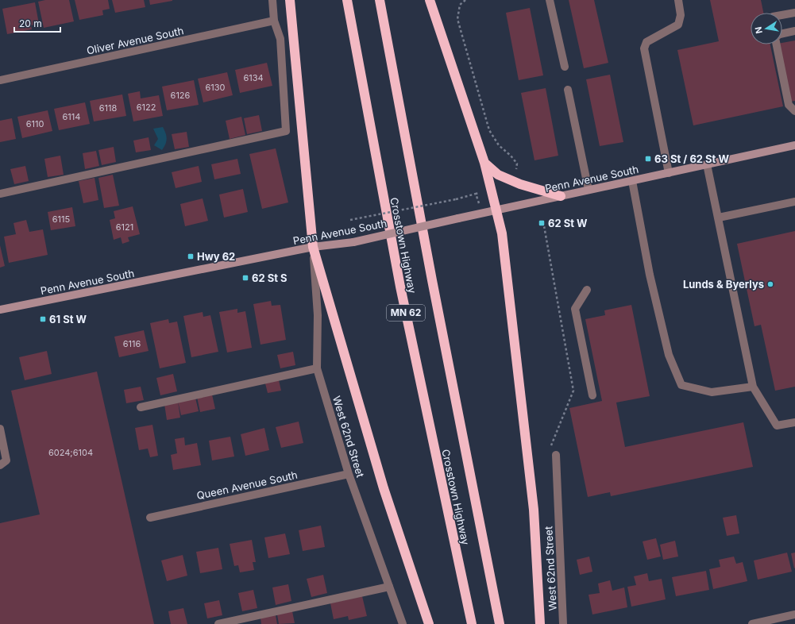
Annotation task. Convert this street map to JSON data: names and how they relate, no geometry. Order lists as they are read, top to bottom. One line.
{"streets":{"highway":["Crosstown Highway","MN 62"],"main road":["Penn Avenue South"],"street":["Oliver Avenue South","West 62nd Street","Queen Avenue South"]},"crossings":[["Penn Avenue South","West 62nd Street"],["West 62nd Street","Queen Avenue South"]],"places":{"transit":["63 St / 62 St W","62 St W","Hwy 62","62 St S","61 St W"],"other":["Lunds & Byerlys"]},"house_numbers":["6134","6130","6126","6122","6118","6114","6110","6115","6121","6116","6024;6104"],"scale_bar":"20 m","north":"left"}
